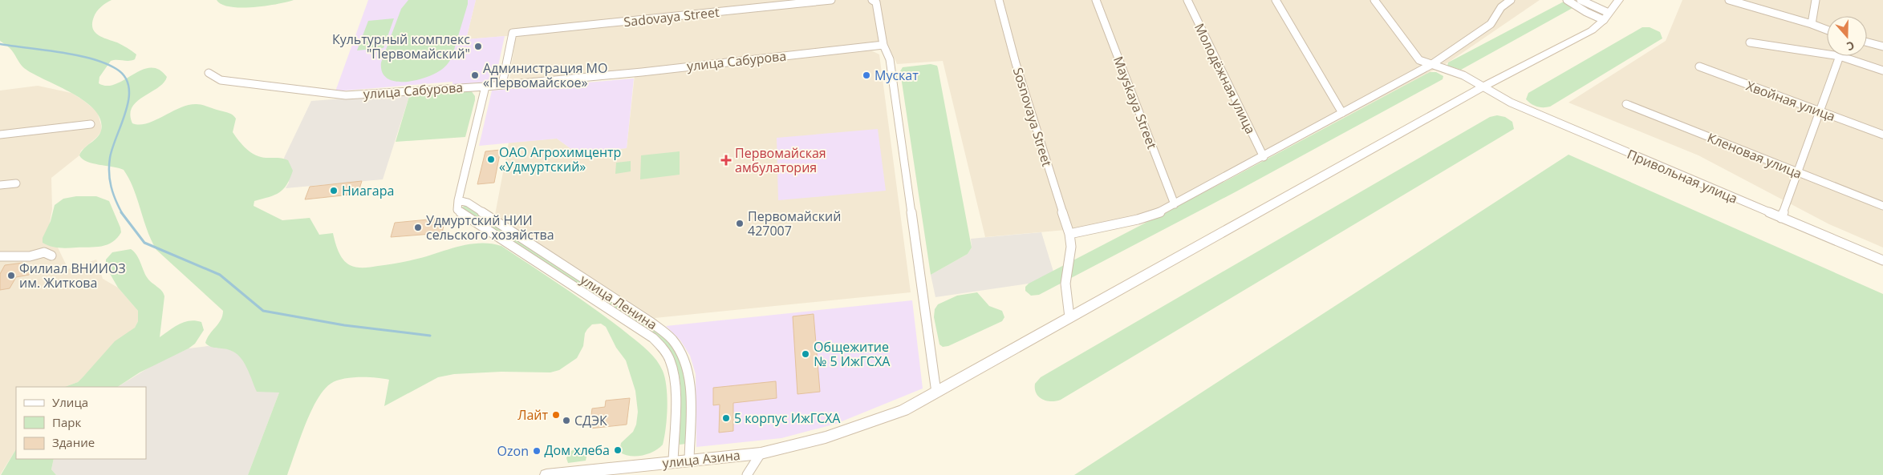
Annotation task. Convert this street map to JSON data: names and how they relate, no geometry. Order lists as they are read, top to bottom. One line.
{"streets":{"street":["Sadovaya Street","улица Сабурова","Молодёжная улица","Хвойная улица","Mayskaya Street","Sosnovaya Street","Кленовая улица","Привольная улица","улица Ленина","улица Азина"]},"crossings":[["Sadovaya Street","улица Сабурова"],["Sosnovaya Street","улица Азина"],["Привольная улица","улица Азина"],["улица Ленина","улица Азина"]],"places":{"other":["Культурный комплекс \"Первомайский\"","Администрация МО «Первомайское»","Мускат","ОАО Агрохимцентр «Удмуртский»","Ниагара","Первомайский 427007","Удмуртский НИИ сельского хозяйства","Филиал ВНИИОЗ им. Житкова","Общежитие № 5 ИжГСХА","Лайт","5 корпус ИжГСХА","СДЭК","Дом хлеба","Ozon"],"health":["Первомайская амбулатория"]},"legend":["Улица","Парк","Здание"],"north":"bottom"}
